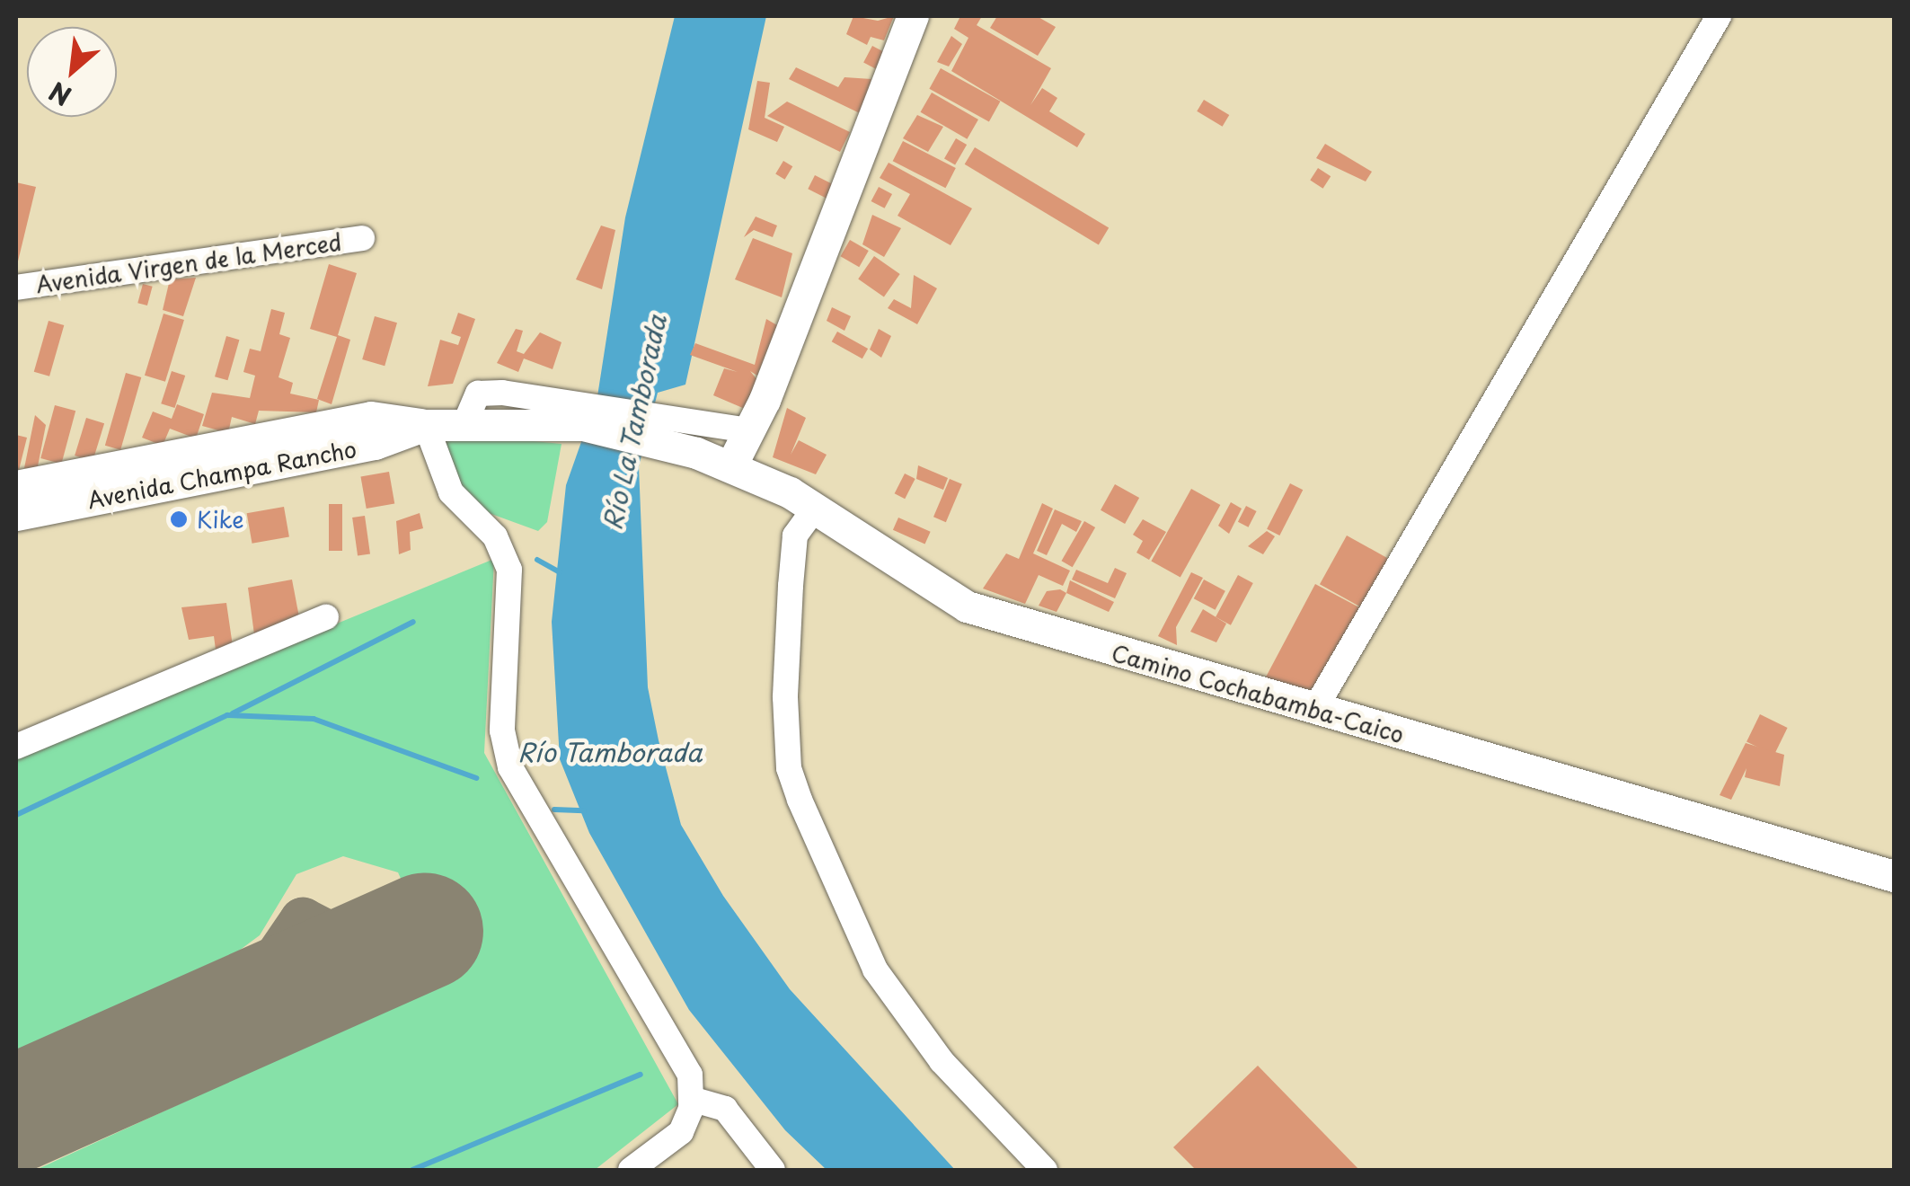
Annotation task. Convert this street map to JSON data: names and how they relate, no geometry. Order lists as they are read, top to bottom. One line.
{"streets":{"main road":["Avenida Champa Rancho","Camino Cochabamba-Caico"],"street":["Avenida Virgen de la Merced"]},"crossings":[["Avenida Champa Rancho","Camino Cochabamba-Caico"]],"water":["Río La Tamborada","Río Tamborada"],"places":["Kike"],"north":"bottom left"}
